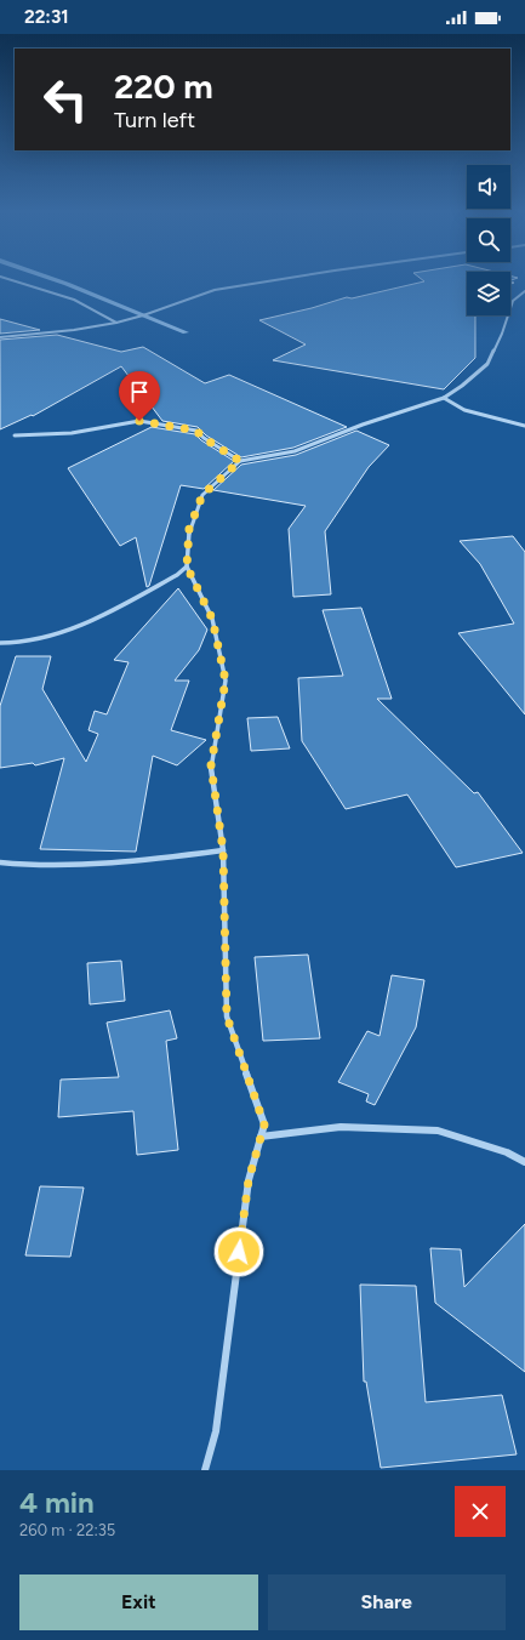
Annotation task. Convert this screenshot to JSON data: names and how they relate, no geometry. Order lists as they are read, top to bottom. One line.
{"page":{"status":"22:31","turn":["220 m","Turn left"],"heading":["4 min","260 m · 22:35"],"buttons":["Exit","Share"]}}
